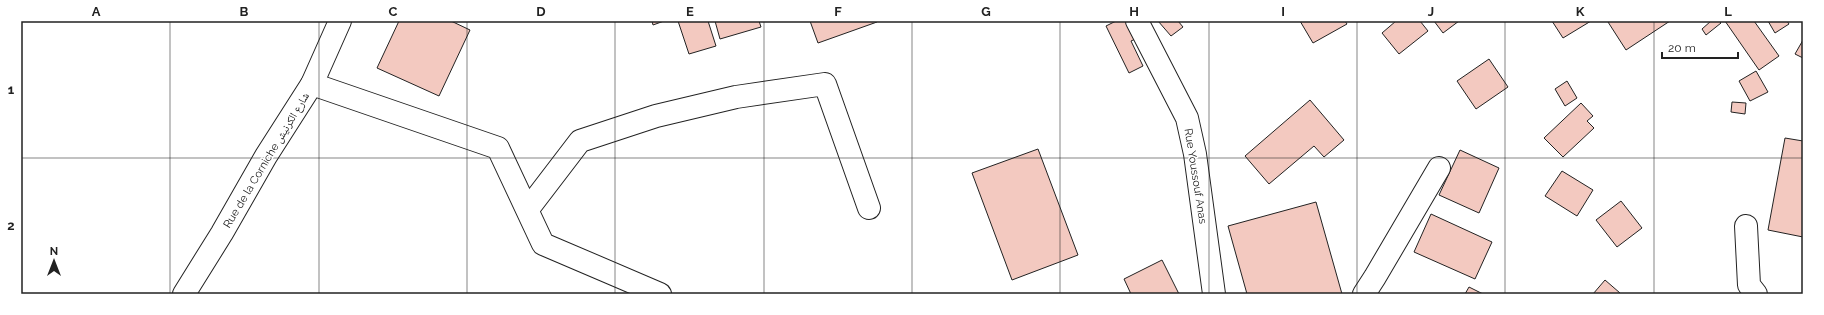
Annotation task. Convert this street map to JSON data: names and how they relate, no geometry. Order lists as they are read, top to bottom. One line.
{"streets":{"main road":["Rue de la Corniche شارع الكرنيش","Rue Youssouf Anas"]},"scale_bar":"20 m","north":"top","grid":{"columns":["A","B","C","D","E","F","G","H","I","J","K","L"],"rows":["1","2"]}}
